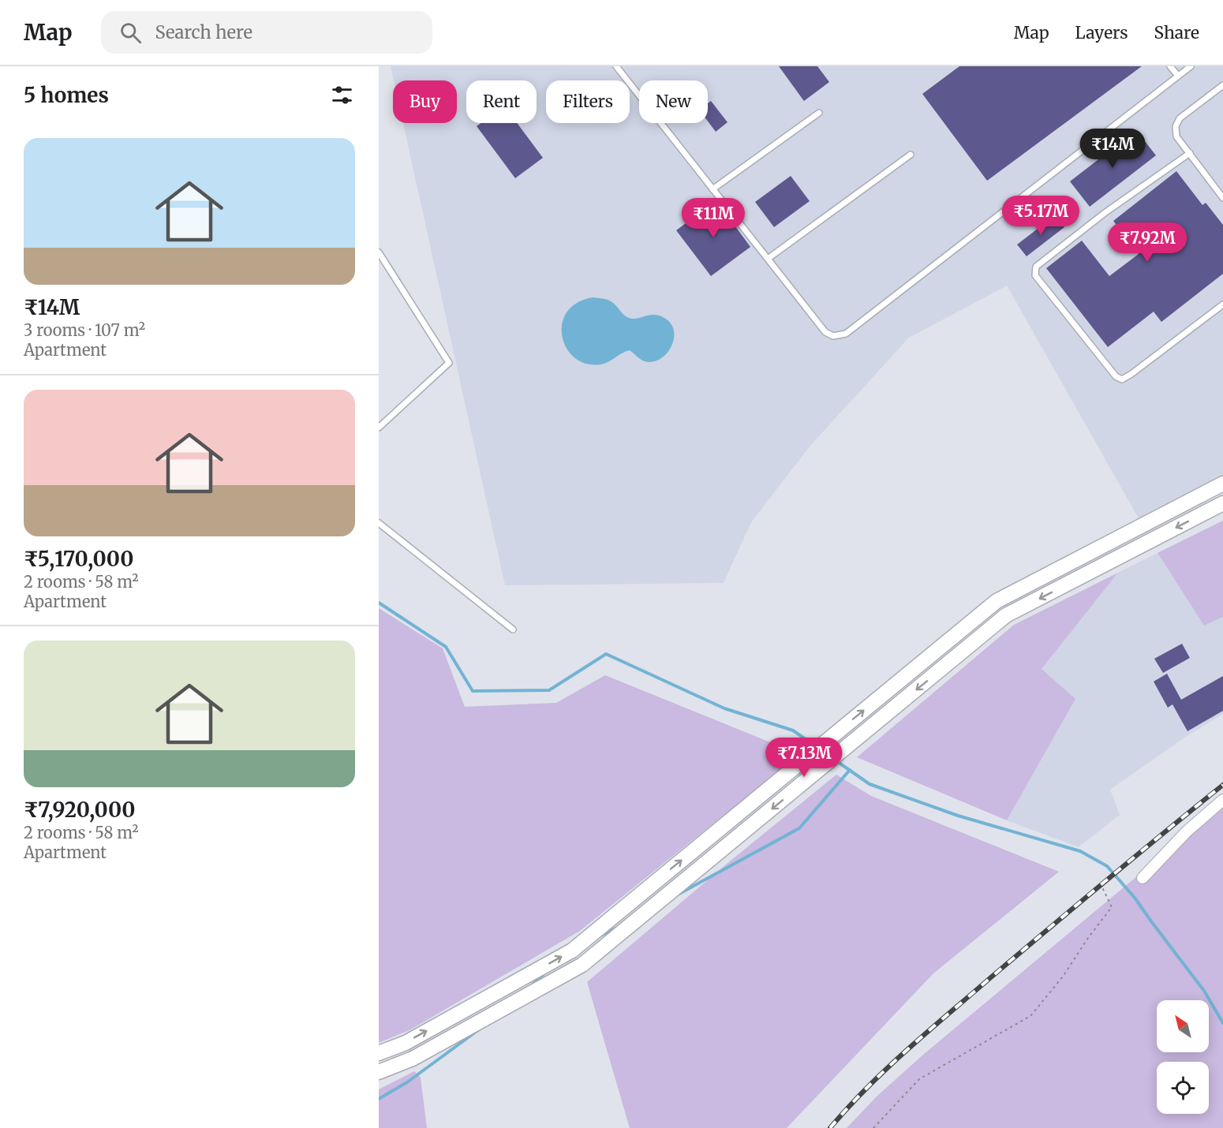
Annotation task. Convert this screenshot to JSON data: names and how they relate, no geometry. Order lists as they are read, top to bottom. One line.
{"north":"top left","page":{"header":"Map","search":"Search here","nav":["Map","Layers","Share"],"heading":"5 homes","chip":["Buy","Rent","Filters","New"],"list":[{"name":"₹14M","note":"3 rooms · 107 m² · Apartment"},{"name":"₹5,170,000","note":"2 rooms · 58 m² · Apartment"},{"name":"₹7,920,000","note":"2 rooms · 58 m² · Apartment"}],"price":["₹14M","₹5.17M","₹11M","₹7.92M","₹7.13M"]}}
